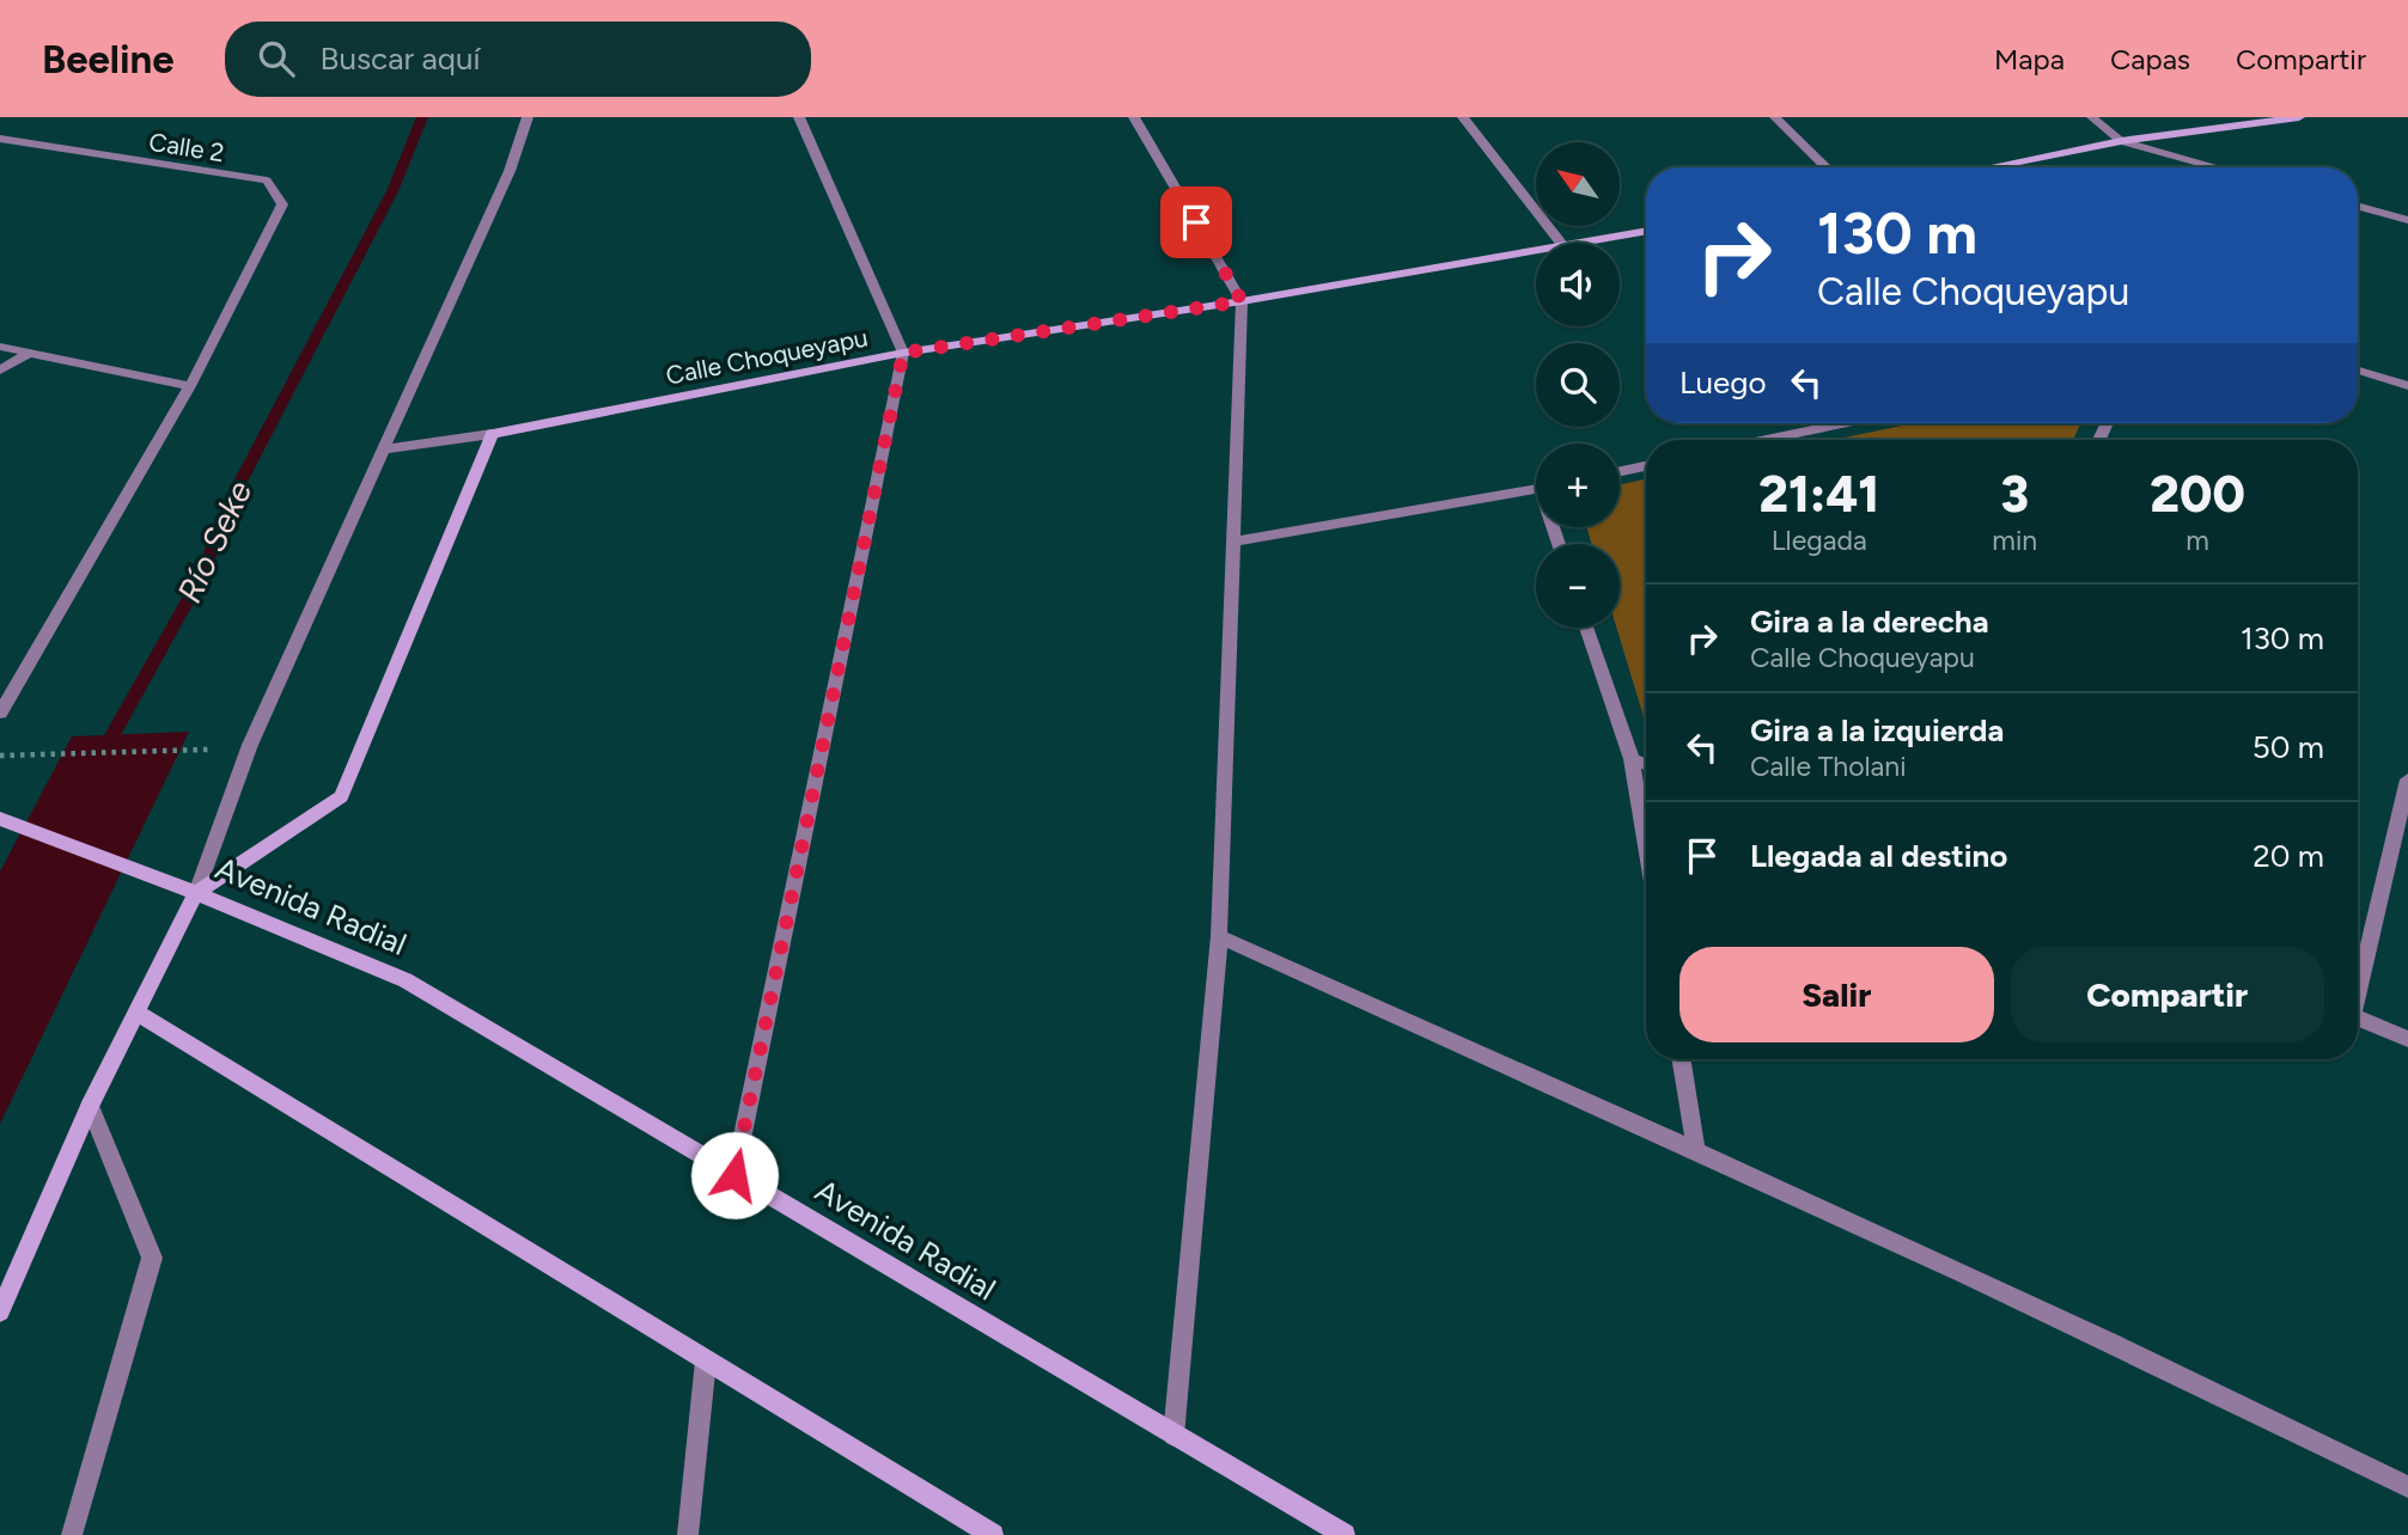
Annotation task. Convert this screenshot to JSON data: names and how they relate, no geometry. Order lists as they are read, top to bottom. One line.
{"streets":{"street":["Calle 2","Calle Choqueyapu","Avenida Radial"]},"water":["Río Seke"],"north":"top left","page":{"header":"Beeline","search":"Buscar aquí","nav":["Mapa","Capas","Compartir"],"map_buttons":["+","−"],"turn":["130 m","Calle Choqueyapu"],"then":"Luego","eta":["21:41","Llegada","3","min","200","m"],"list":[{"name":"Gira a la derecha","note":"Calle Choqueyapu","value":"130 m"},{"name":"Gira a la izquierda","note":"Calle Tholani","value":"50 m"},{"name":"Llegada al destino","value":"20 m"}],"buttons":["Salir","Compartir"]}}
